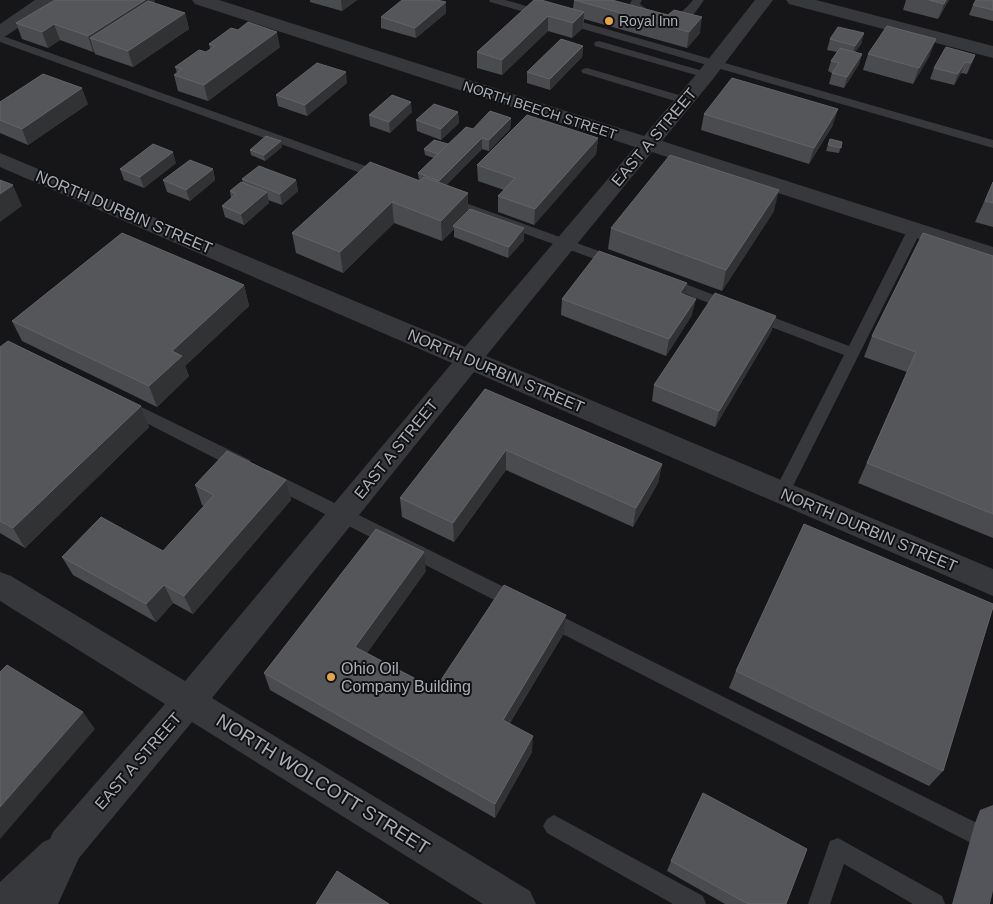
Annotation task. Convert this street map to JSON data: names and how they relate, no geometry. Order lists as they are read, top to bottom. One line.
{"streets":{"street":["NORTH BEECH STREET","EAST A STREET","NORTH DURBIN STREET","NORTH WOLCOTT STREET"]},"crossings":[["NORTH BEECH STREET","EAST A STREET"],["EAST A STREET","NORTH DURBIN STREET"],["EAST A STREET","NORTH WOLCOTT STREET"]],"places":["Royal Inn","Ohio Oil Company Building"]}
